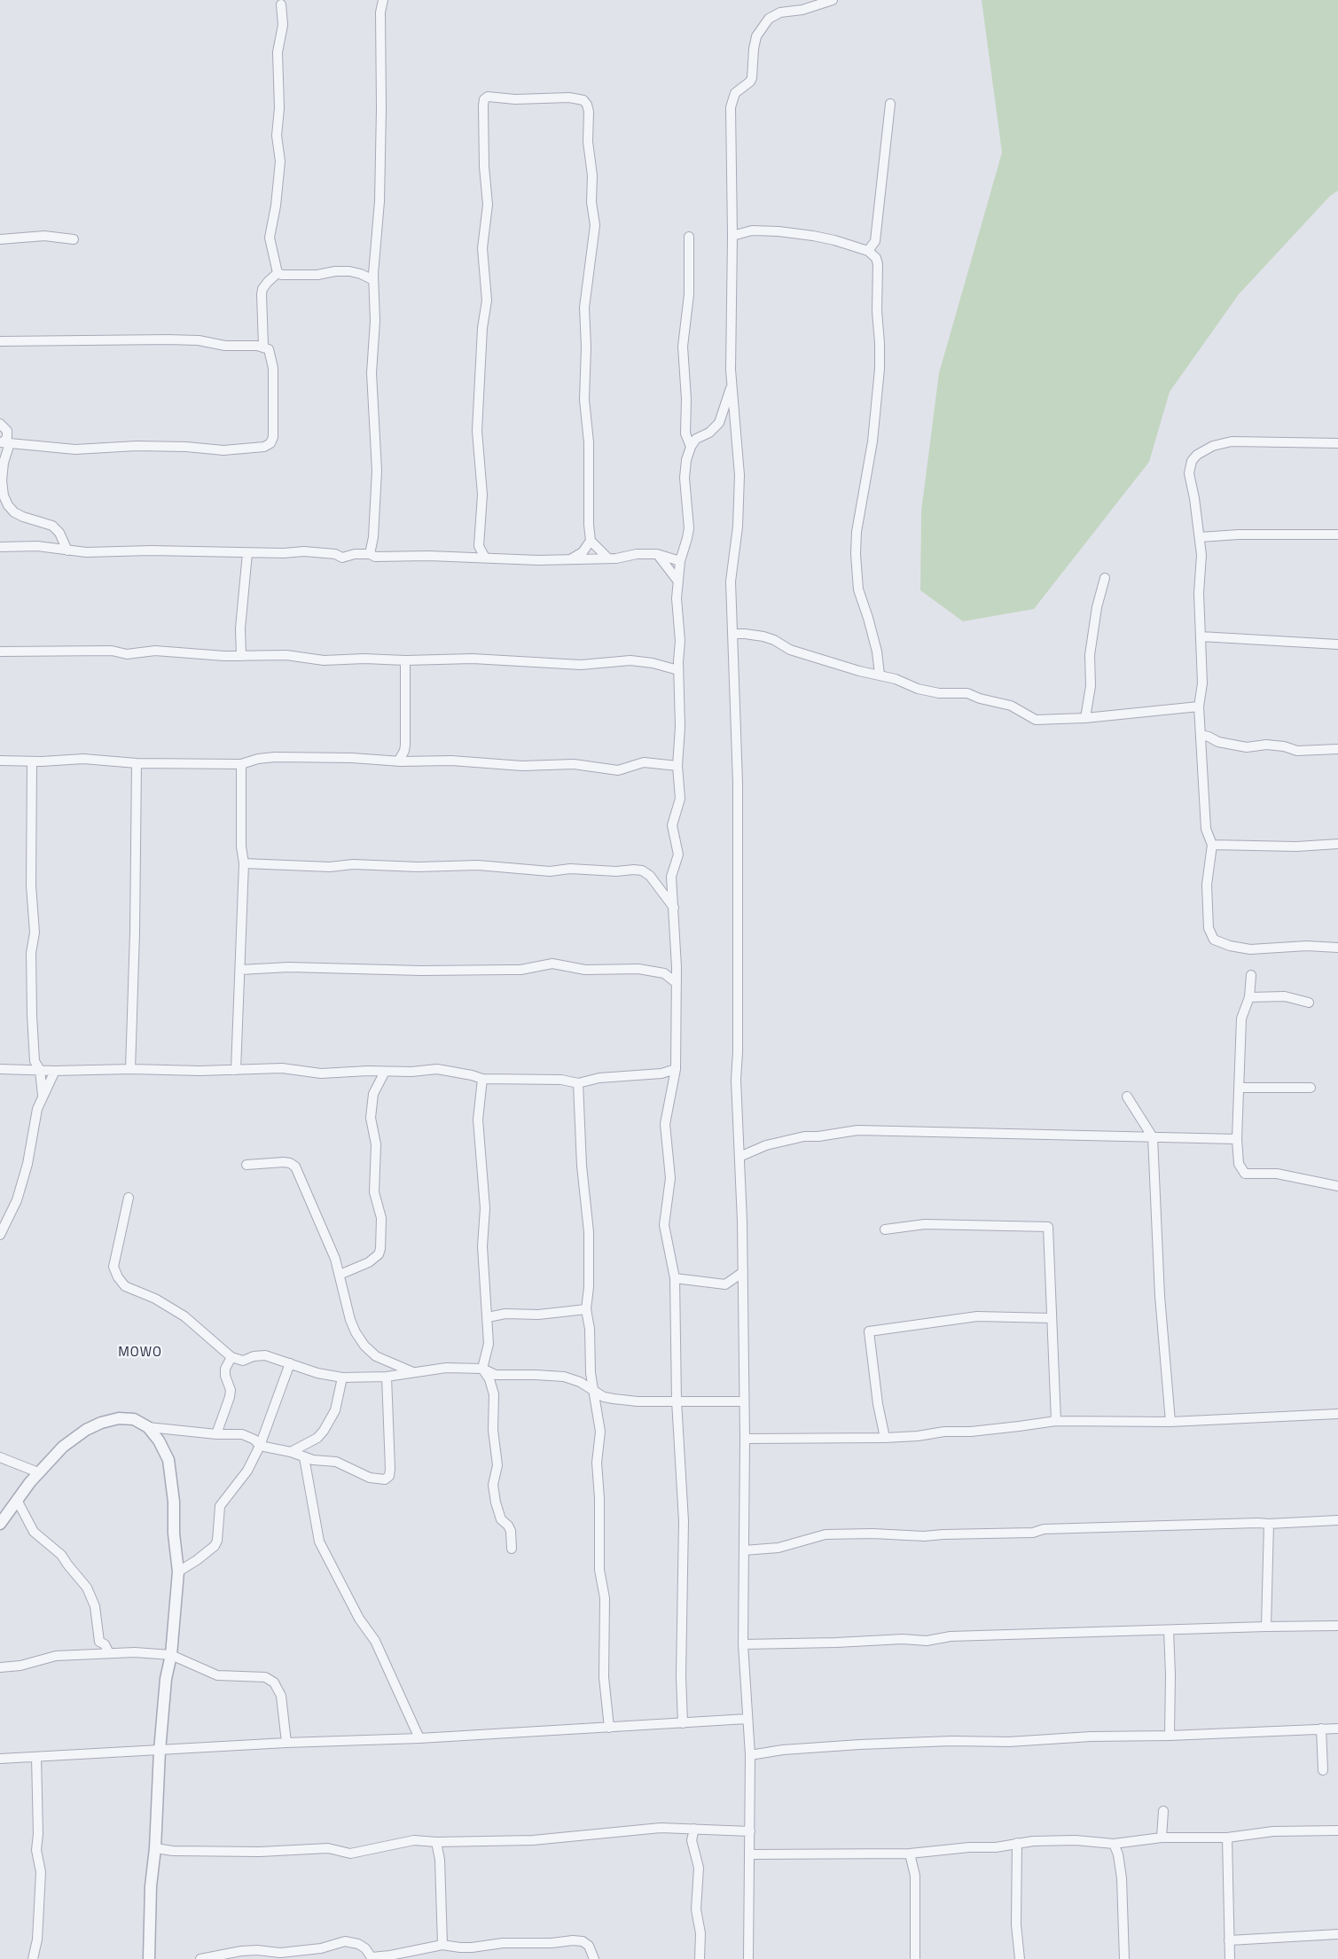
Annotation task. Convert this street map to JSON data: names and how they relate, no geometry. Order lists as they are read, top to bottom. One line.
{"districts":["MOWO"]}
